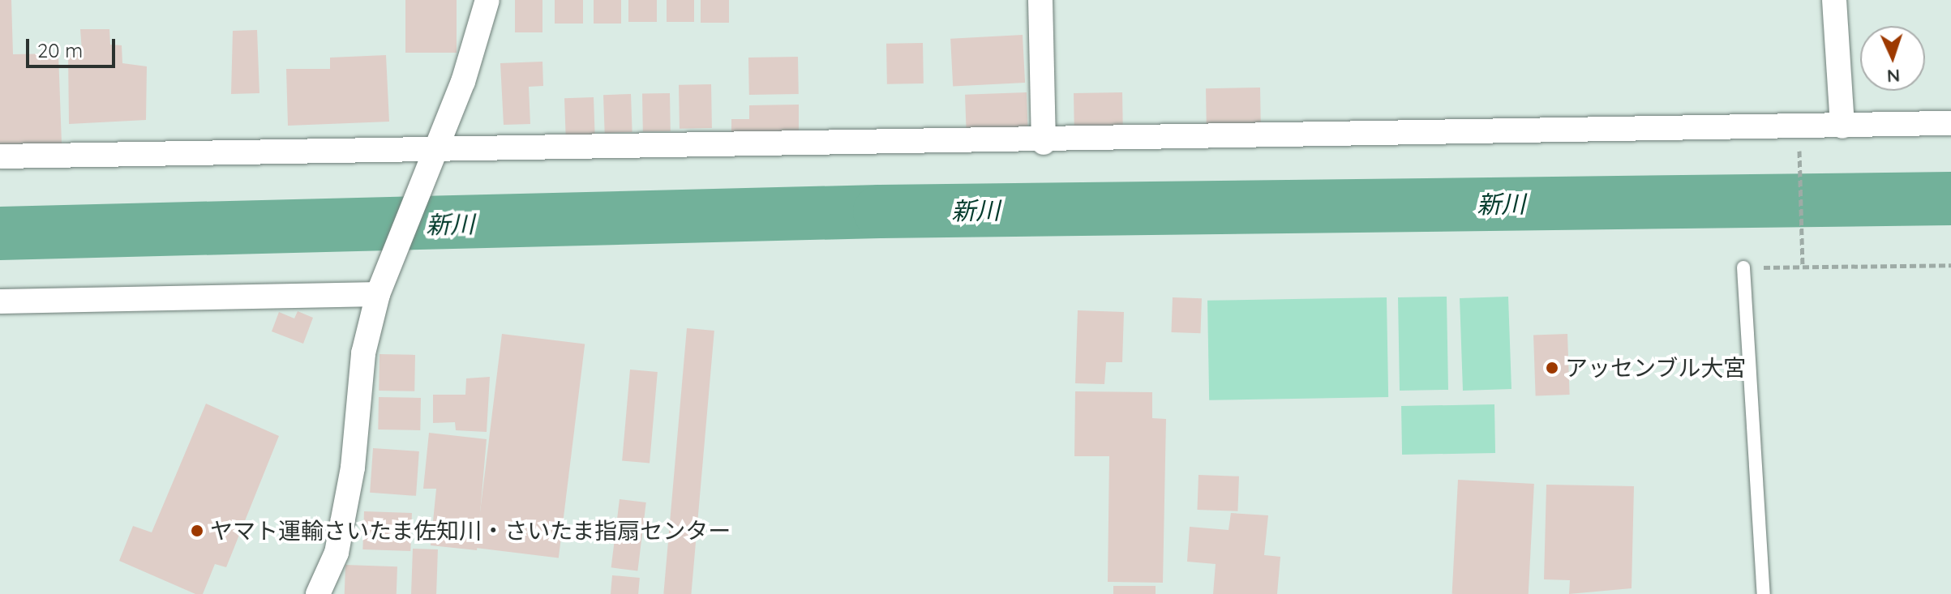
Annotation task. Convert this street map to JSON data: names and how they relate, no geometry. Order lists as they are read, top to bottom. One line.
{"water":["新川"],"places":["アッセンブル大宮","ヤマト運輸さいたま佐知川・さいたま指扇センター"],"scale_bar":"20 m","north":"bottom"}
